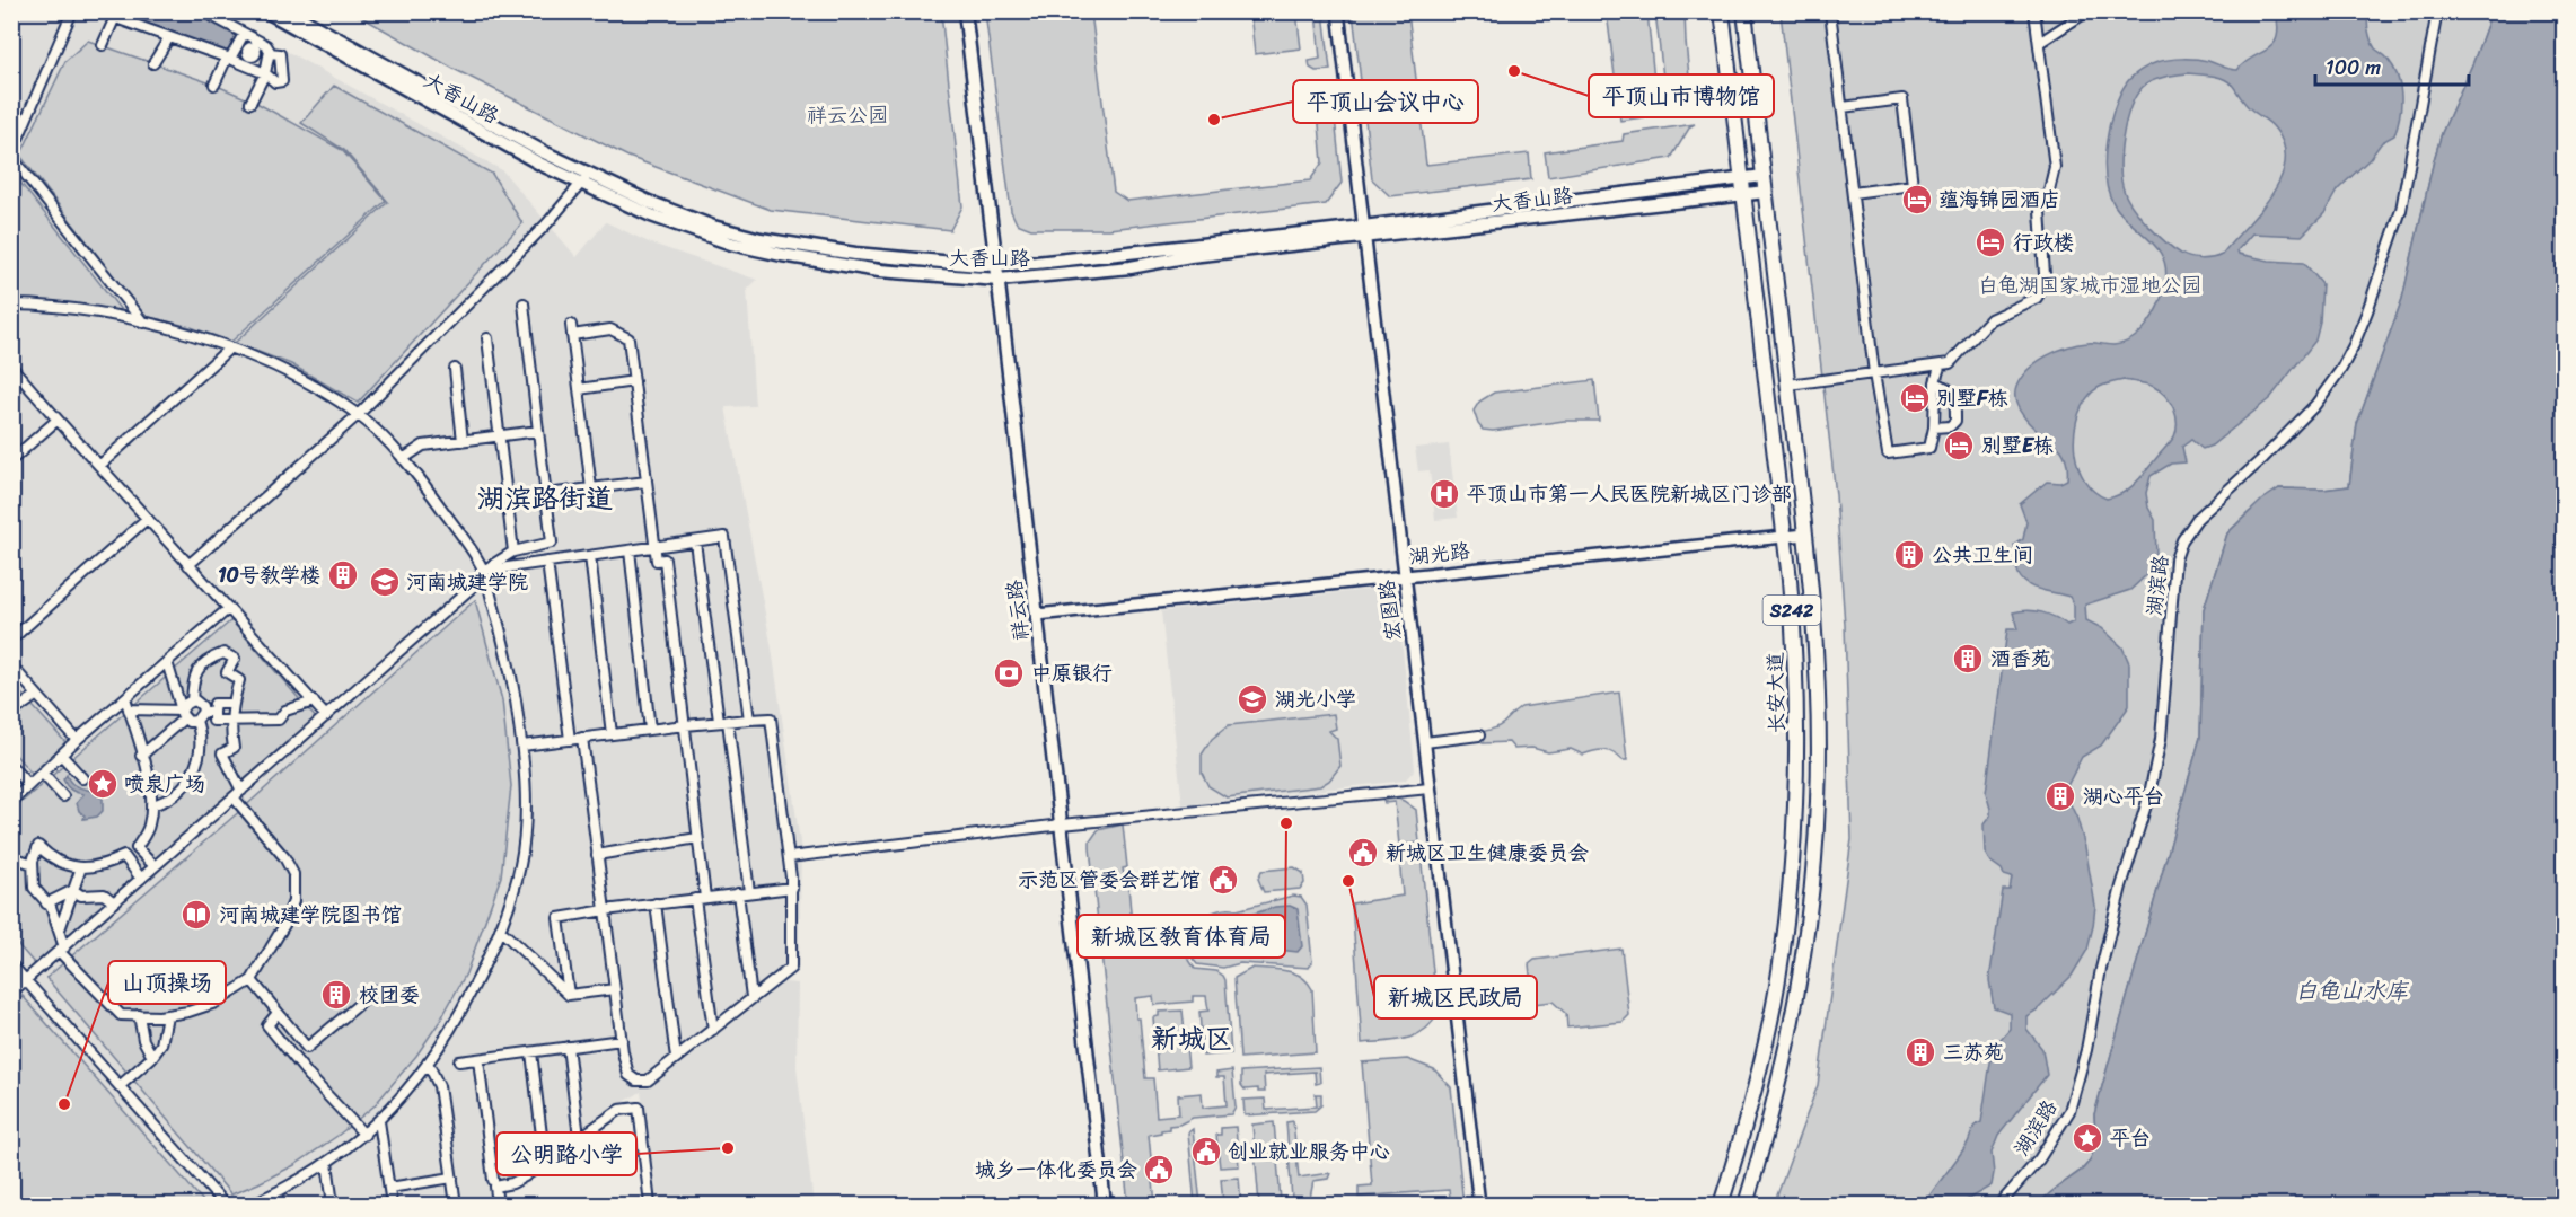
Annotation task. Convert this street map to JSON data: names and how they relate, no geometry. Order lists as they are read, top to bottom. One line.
{"streets":{"main road":["大香山路","祥云路","S242","长安大道"],"street":["湖光路","湖滨路","宏图路"]},"crossings":[["大香山路","祥云路"],["大香山路","宏图路"],["大香山路","长安大道"],["湖光路","祥云路"],["湖光路","宏图路"],["湖光路","长安大道"]],"districts":["湖滨路街道","新城区"],"water":["白龟山水库"],"parks":["祥云公园","白龟湖国家城市湿地公园"],"places":{"other":["平顶山市博物馆","平顶山会议中心","新城区教育体育局","新城区民政局","山顶操场","公明路小学"],"hotel":["蕴海锦园酒店","行政楼","别墅F栋","别墅E栋"],"hospital":["平顶山市第一人民医院新城区门诊部"],"building":["公共卫生间","10号教学楼","酒香苑","湖心平台","校团委","三苏苑"],"school or university":["河南城建学院","湖光小学"],"bank":["中原银行"],"place":["喷泉广场","平台"],"public building":["新城区卫生健康委员会","示范区管委会群艺馆","创业就业服务中心","城乡一体化委员会"],"library":["河南城建学院图书馆"]},"scale_bar":"100 m"}
